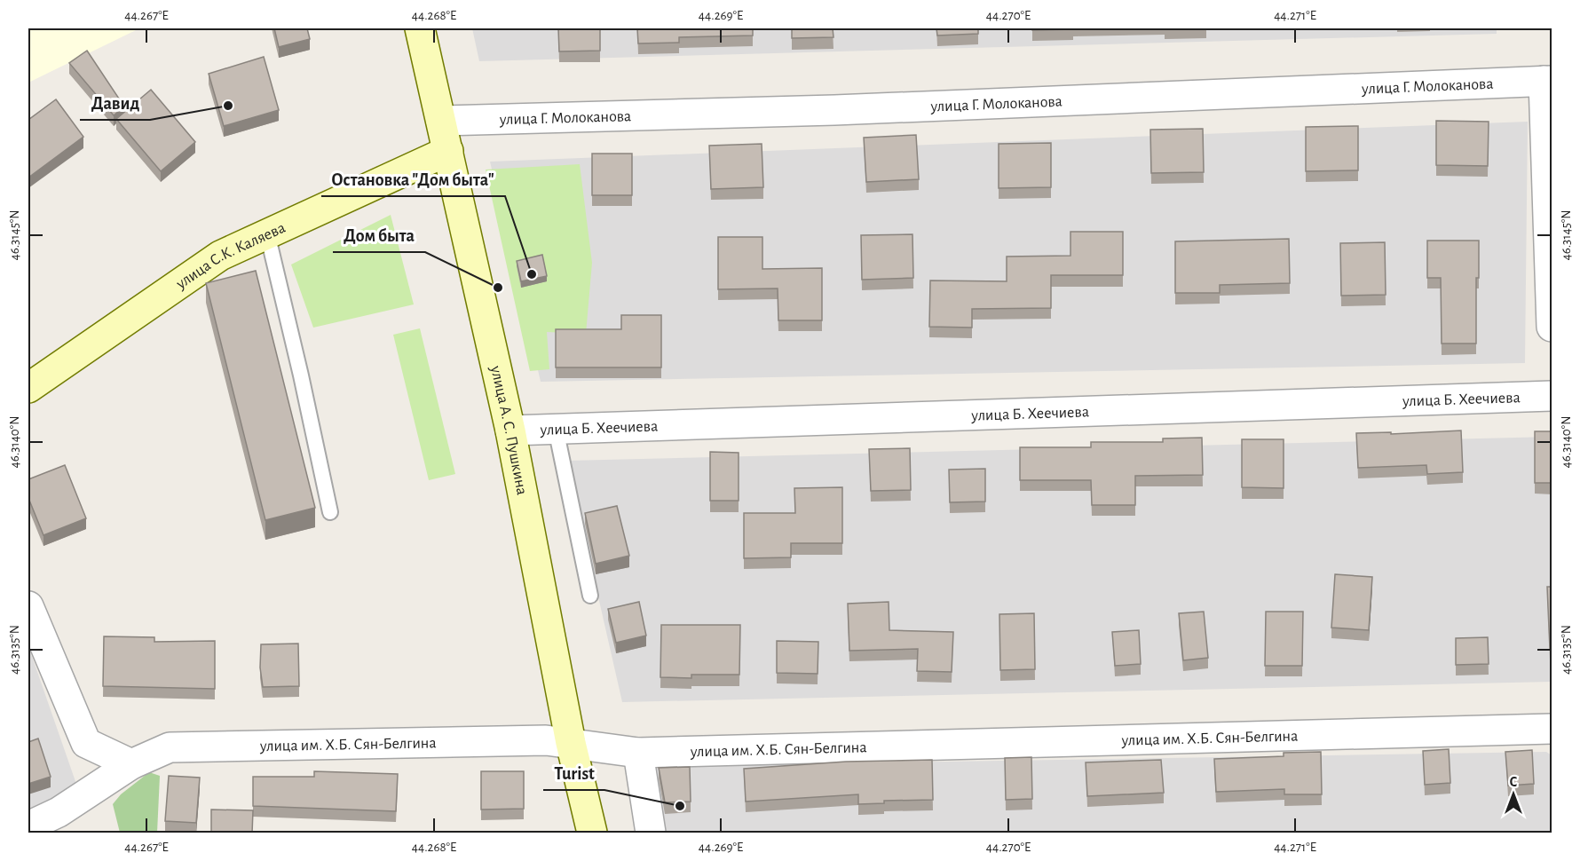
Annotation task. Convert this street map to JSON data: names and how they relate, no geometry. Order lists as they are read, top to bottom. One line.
{"streets":{"main road":["улица С.К. Каляева","улица А. С. Пушкина"],"street":["улица Г. Молоканова","улица Б. Хеечиева","улица им. Х.Б. Сян-Белгина"]},"crossings":[["улица Г. Молоканова","улица А. С. Пушкина"],["улица С.К. Каляева","улица А. С. Пушкина"],["улица Б. Хеечиева","улица А. С. Пушкина"],["улица А. С. Пушкина","улица им. Х.Б. Сян-Белгина"]],"places":["Давид","Остановка \"Дом быта\"","Дом быта","Turist"],"north":"top","coordinates":["44.267°E","44.268°E","44.269°E","44.270°E","44.271°E","46.3145°N","46.3140°N","46.3135°N"]}
